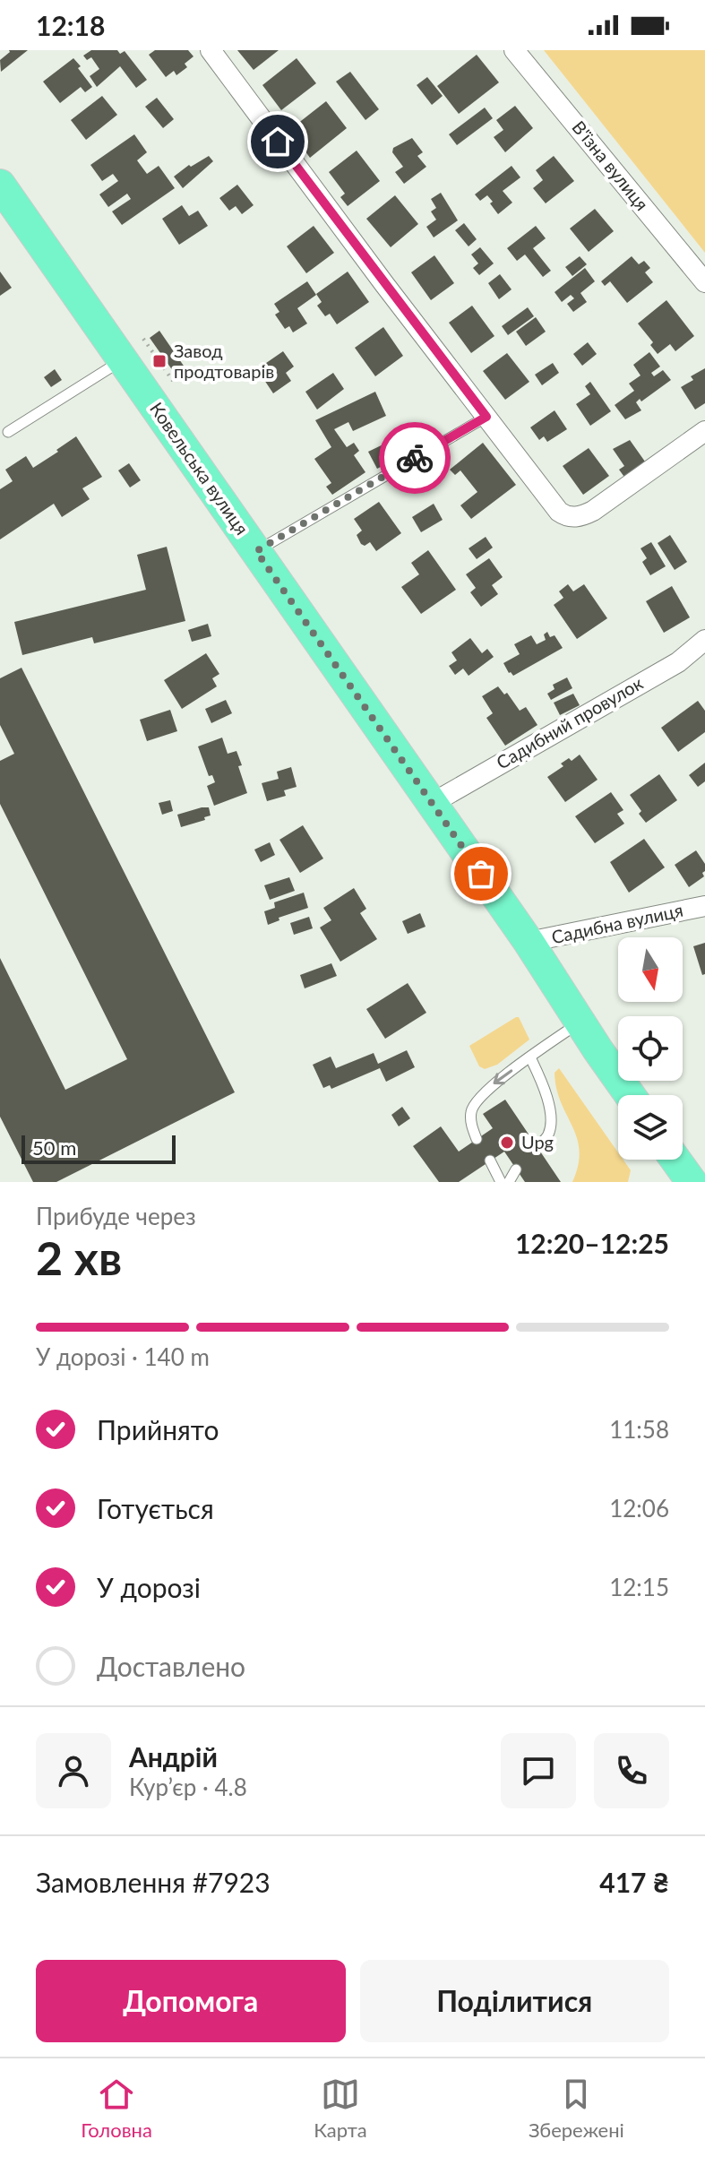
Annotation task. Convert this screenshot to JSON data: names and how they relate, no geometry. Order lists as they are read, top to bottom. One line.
{"streets":{"main road":["Ковельська вулиця"],"street":["В'їзна вулиця","Садибний провулок","Садибна вулиця"]},"crossings":[["Ковельська вулиця","Садибний провулок"],["Ковельська вулиця","Садибна вулиця"]],"places":{"transit":["Завод продтоварів"],"other":["Upg"]},"scale_bar":"50 m","north":"bottom","page":{"status":"12:18","scale":"50 m","heading":["2 хв","Прибуде через","12:20–12:25"],"panel":["Андрій","Кур’єр · 4.8","Замовлення #7923","417 ₴"],"bar":"У дорозі · 140 m","list":[["Прийнято","11:58"],["Готується","12:06"],["У дорозі","12:15"],"Доставлено"],"buttons":["Допомога","Поділитися"],"tabs":["Головна","Карта","Збережені"]}}
